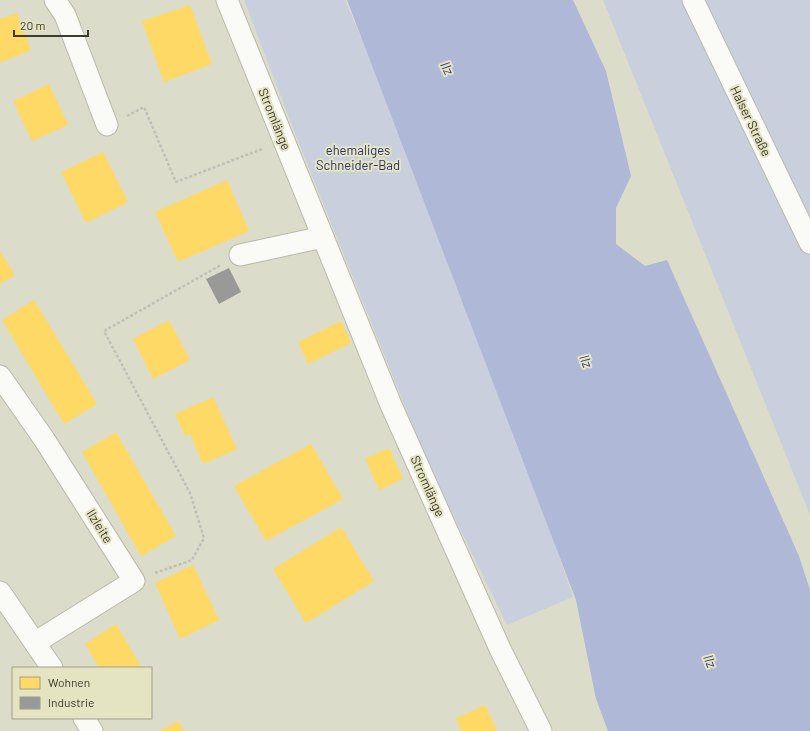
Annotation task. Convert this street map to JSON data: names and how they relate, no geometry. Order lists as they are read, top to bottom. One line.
{"streets":{"street":["Stromlänge","Halser Straße","Ilzleite"]},"water":["Ilz"],"parks":["ehemaliges Schneider-Bad"],"legend":["Wohnen","Industrie"],"scale_bar":"20 m"}
